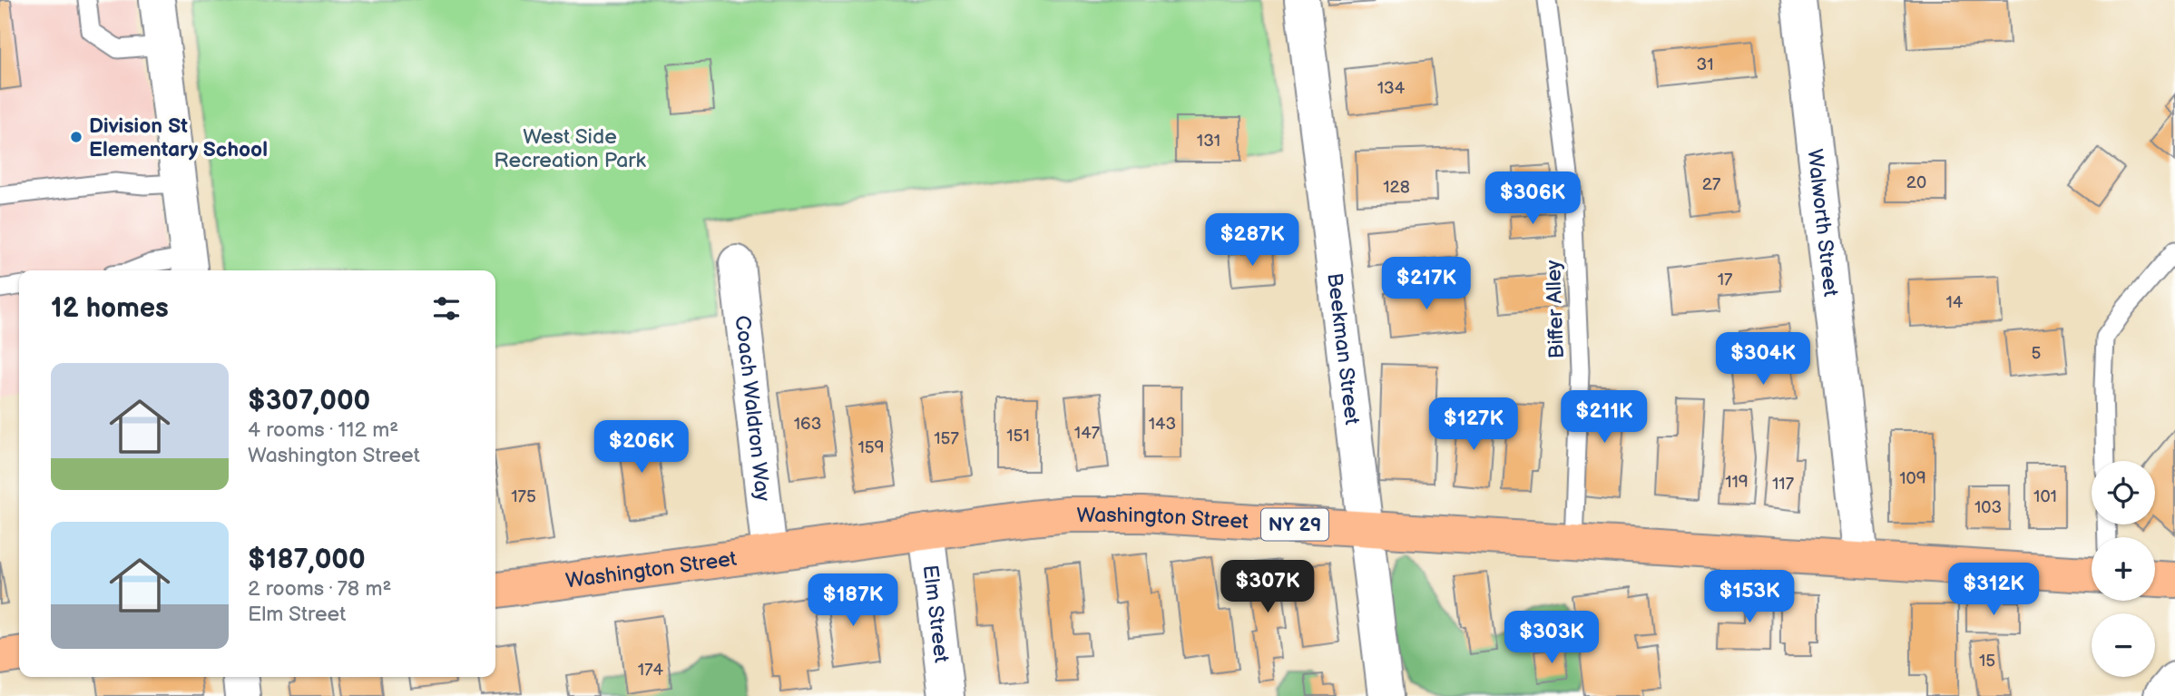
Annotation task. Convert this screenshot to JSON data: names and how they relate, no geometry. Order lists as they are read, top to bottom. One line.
{"streets":{"highway":["Washington Street","NY 29"],"street":["Walworth Street","Beekman Street","Coach Waldron Way","Elm Street"],"lane":["Biffer Alley"]},"crossings":[["Walworth Street","Washington Street"],["Biffer Alley","Washington Street"],["Beekman Street","Washington Street"],["Coach Waldron Way","Washington Street"],["Washington Street","Elm Street"]],"parks":["West Side Recreation Park"],"places":["Division St Elementary School"],"house_numbers":["31","134","131","20","27","128","17","14","5","163","143","147","151","157","159","109","119","117","175","101","103","15","174"],"page":{"price":["$306K","$287K","$217K","$304K","$211K","$127K","$206K","$307K","$312K","$153K","$187K","$303K"],"heading":"12 homes","list":[{"name":"$307,000","note":"4 rooms · 112 m² · Washington Street"},{"name":"$187,000","note":"2 rooms · 78 m² · Elm Street"}],"map_buttons":["+","−"]}}
